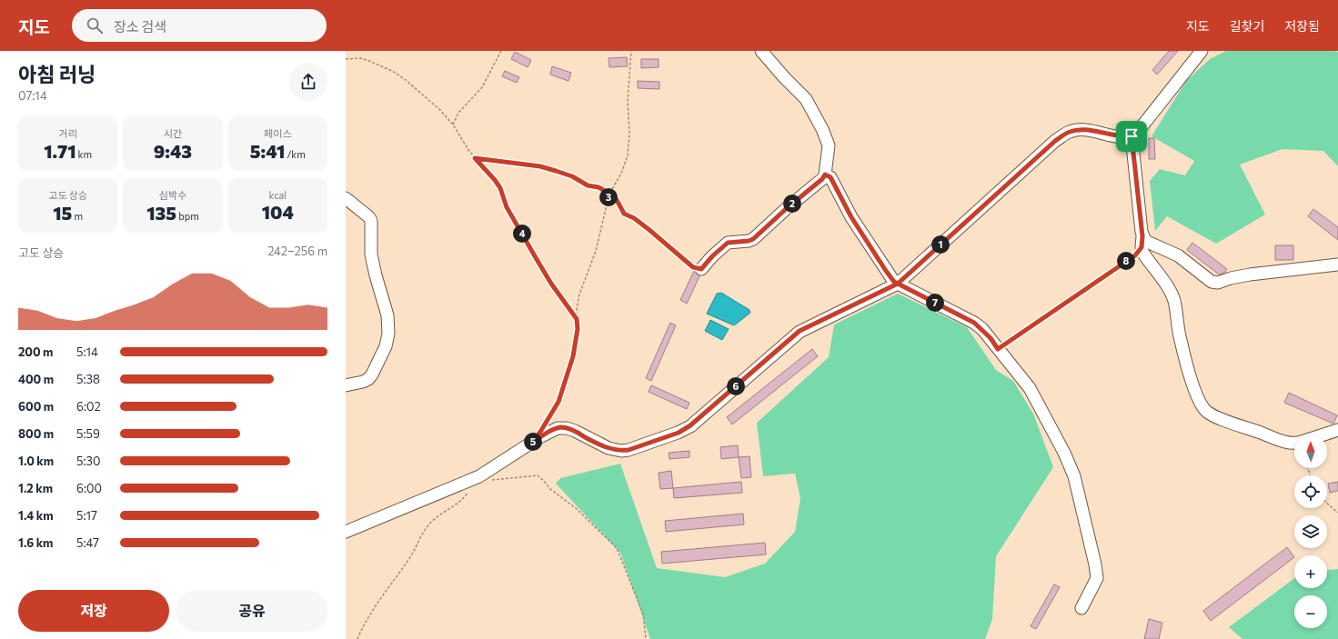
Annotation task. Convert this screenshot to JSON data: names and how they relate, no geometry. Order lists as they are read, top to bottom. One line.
{"north":"top","page":{"header":"지도","search":"장소 검색","nav":["지도","길찾기","저장됨"],"heading":["아침 러닝","07:14"],"stats":[["거리","1.71 km"],["시간","9:43"],["페이스","5:41 /km"],["고도 상승","15 m"],["심박수","135 bpm"],["kcal","104"]],"pins":["3","2","4","1","8","7","6","5"],"chart":["고도 상승","242–256 m"],"list":[{"name":"200 m","note":"5:14"},{"name":"400 m","note":"5:38"},{"name":"600 m","note":"6:02"},{"name":"800 m","note":"5:59"},{"name":"1.0 km","note":"5:30"},{"name":"1.2 km","note":"6:00"},{"name":"1.4 km","note":"5:17"},{"name":"1.6 km","note":"5:47"}],"map_buttons":["+","−"],"buttons":["저장","공유"]}}
